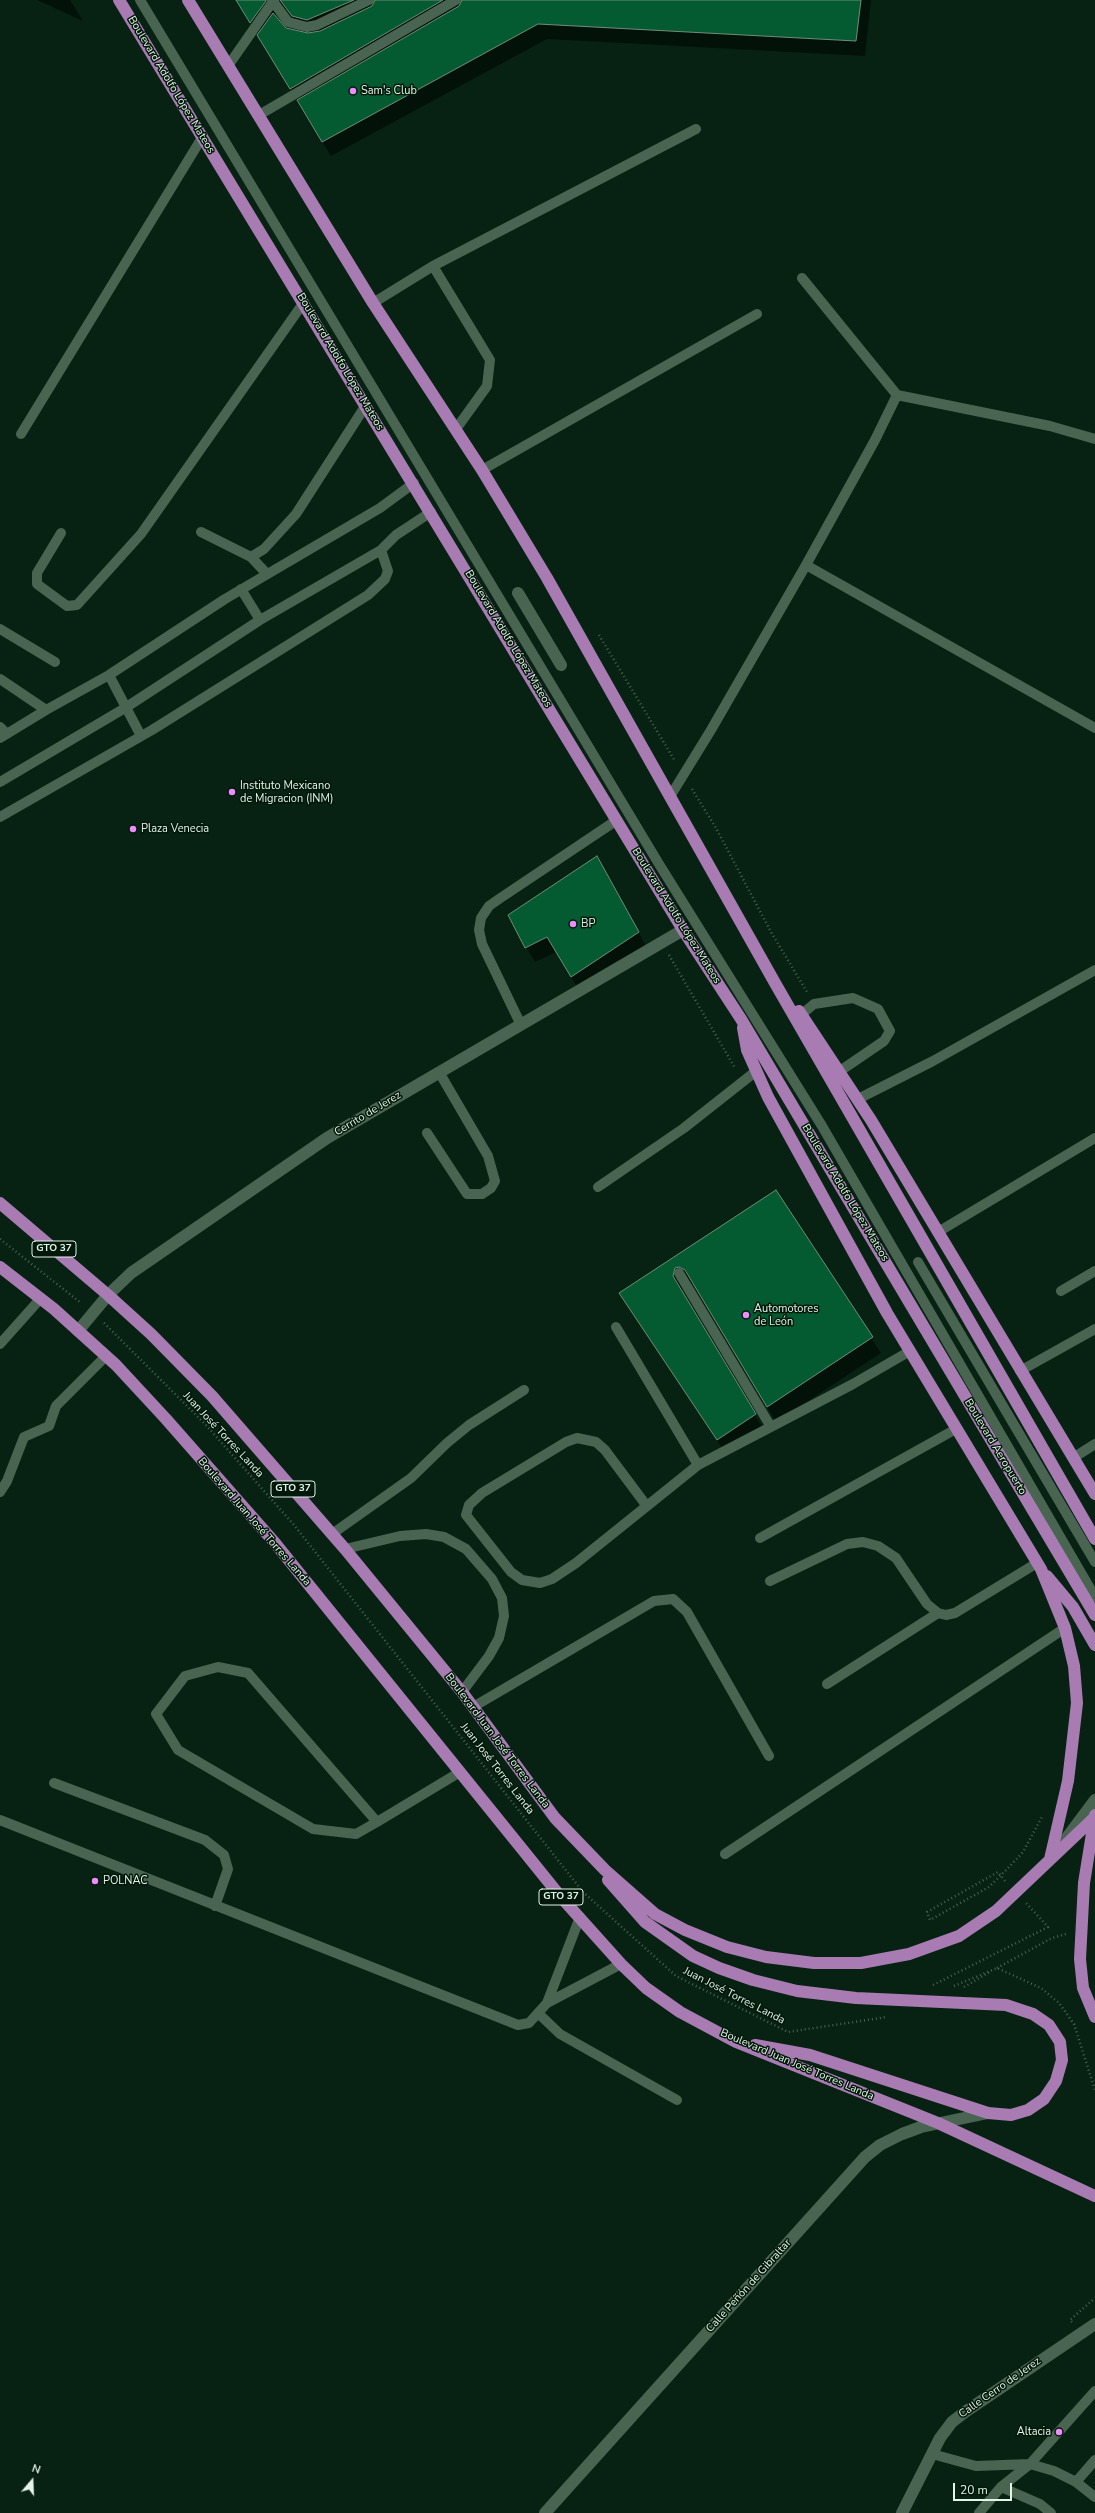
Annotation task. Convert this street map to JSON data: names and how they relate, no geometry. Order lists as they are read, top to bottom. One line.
{"streets":{"main road":["Boulevard Adolfo López Mateos","GTO 37","Boulevard Aeropuerto","Boulevard Juan José Torres Landa"],"street":["Cerrito de Jerez","Calle Peñón de Gibraltar","Calle Cerro de Jerez"],"path":["Juan José Torres Landa"]},"crossings":[["Boulevard Adolfo López Mateos","Cerrito de Jerez"],["Boulevard Adolfo López Mateos","Boulevard Aeropuerto"],["Cerrito de Jerez","Juan José Torres Landa"],["Cerrito de Jerez","Boulevard Juan José Torres Landa"],["Boulevard Juan José Torres Landa","Calle Peñón de Gibraltar"]],"places":["Sam's Club","Instituto Mexicano de Migracion (INM)","Plaza Venecia","BP","Automotores de León","POLNAC","Altacia"],"scale_bar":"20 m","north":"top"}
